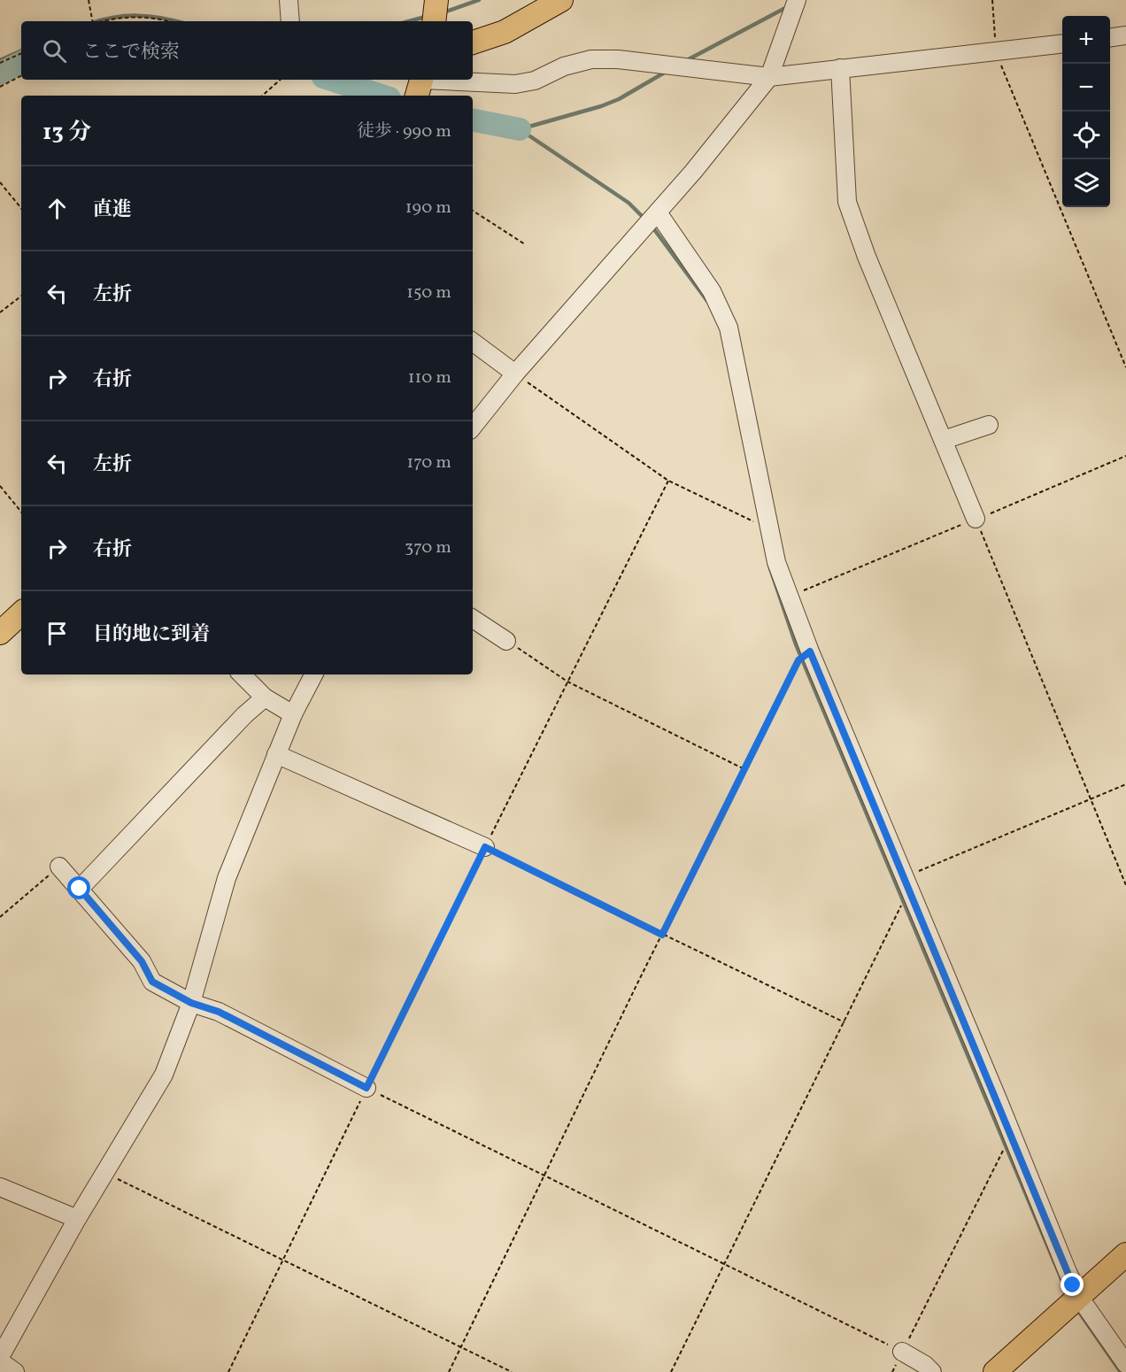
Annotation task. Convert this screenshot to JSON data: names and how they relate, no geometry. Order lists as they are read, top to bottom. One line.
{"page":{"map_buttons":["+","−"],"search":"ここで検索","heading":["13 分","徒歩 · 990 m"],"list":[["直進","190 m"],["左折","150 m"],["右折","110 m"],["左折","170 m"],["右折","370 m"],"目的地に到着"]}}
